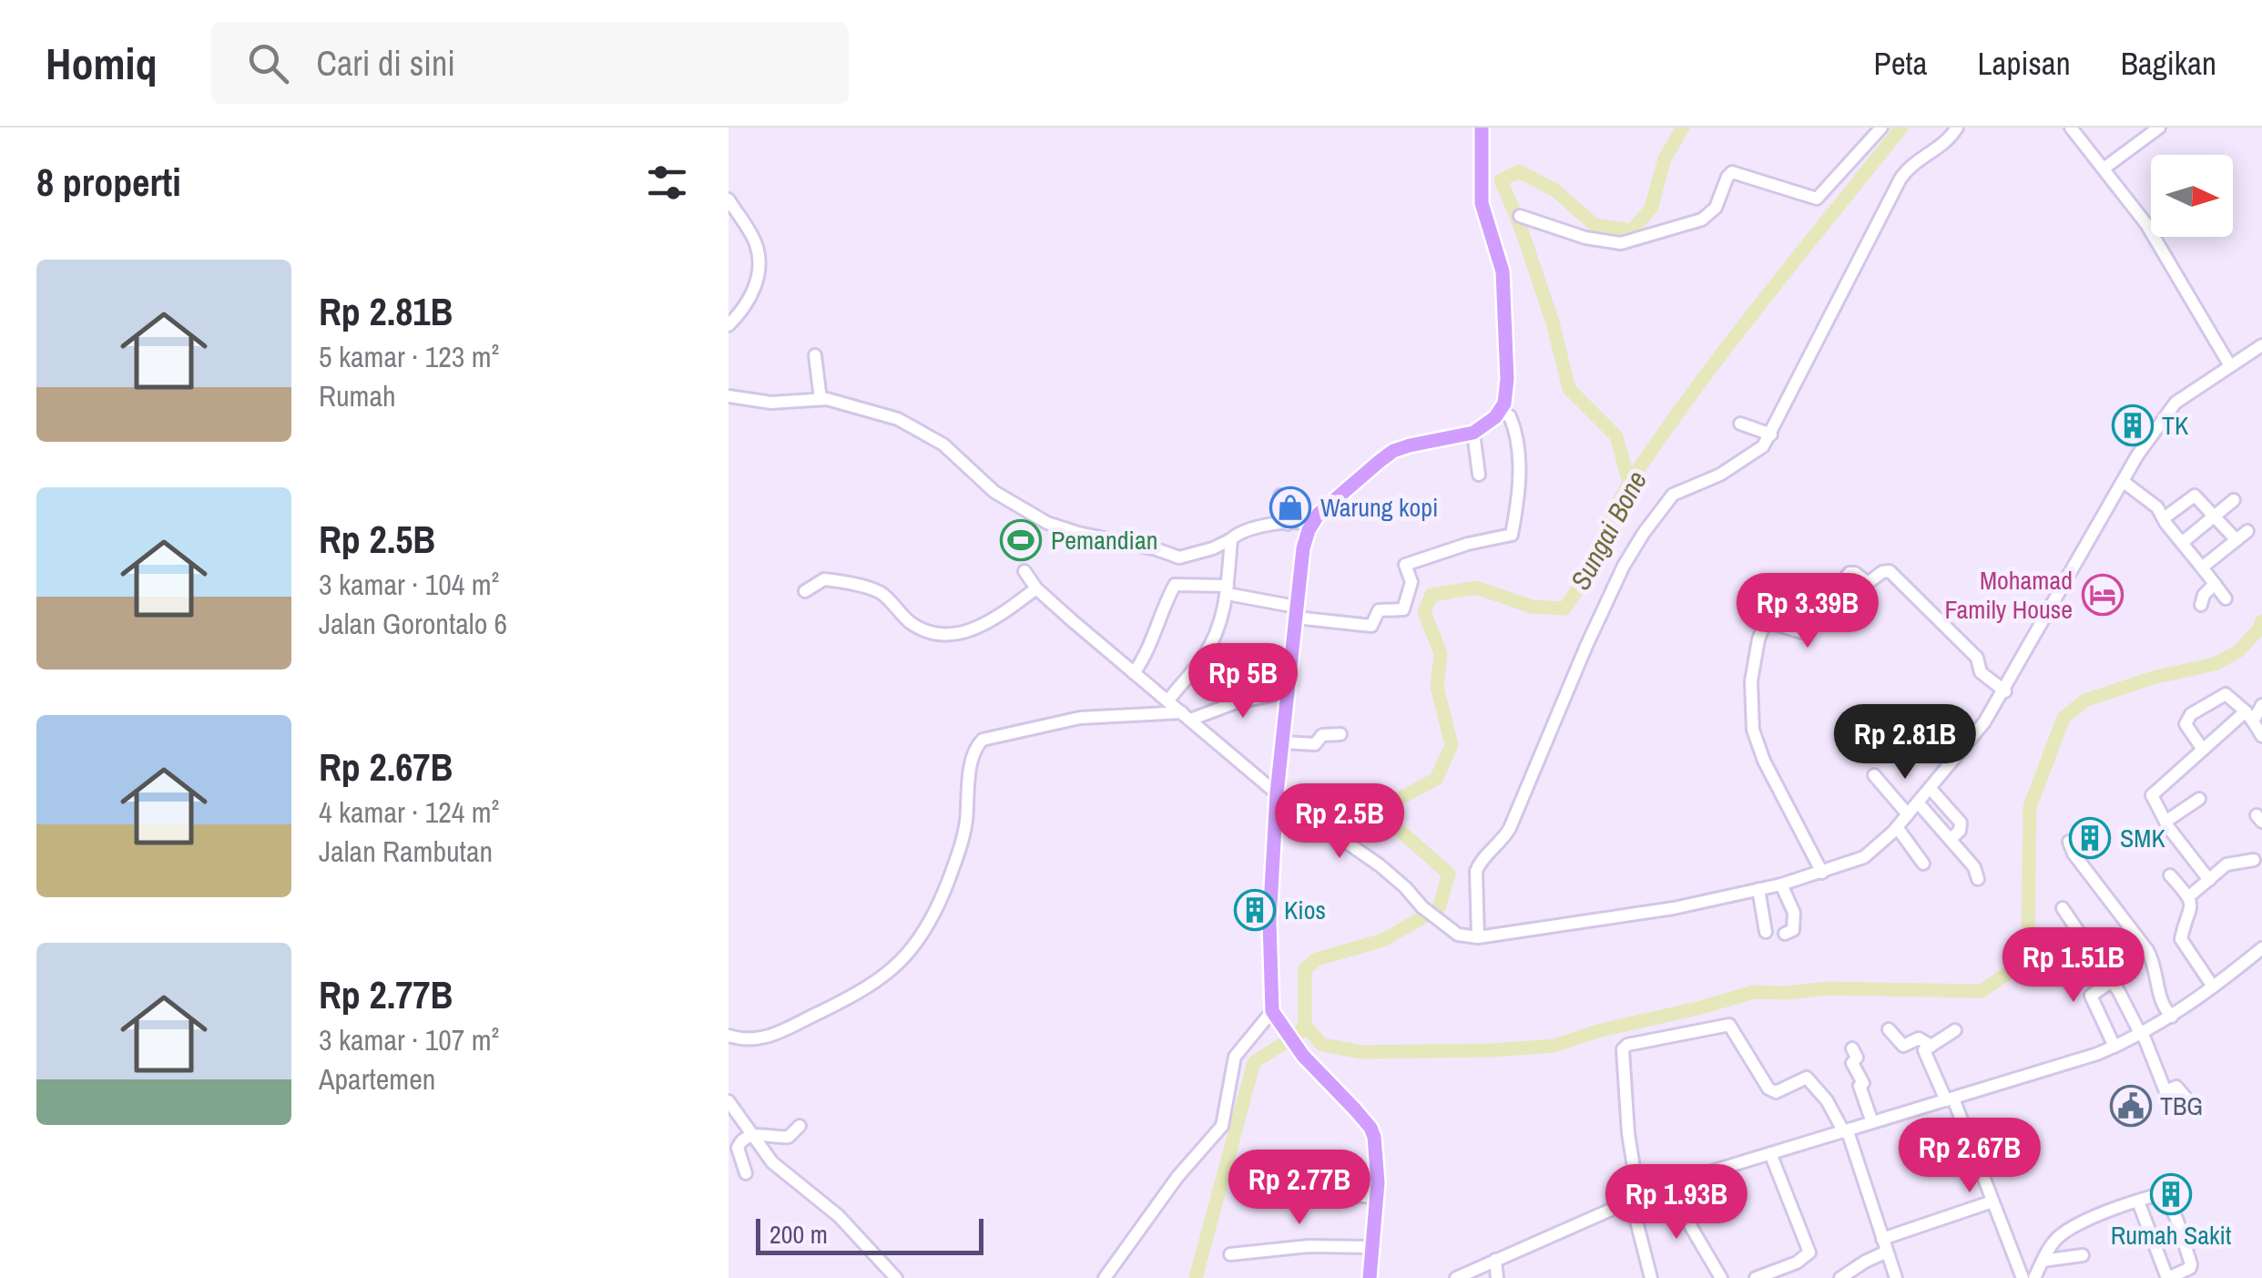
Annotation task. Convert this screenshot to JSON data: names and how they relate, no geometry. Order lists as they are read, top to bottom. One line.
{"water":["Sungai Bone"],"places":{"building":["TK","SMK","Kios","Rumah Sakit"],"shop":["Warung kopi"],"sports":["Pemandian"],"hotel":["Mohamad Family House"],"public building":["TBG"]},"scale_bar":"200 m","north":"right","page":{"header":"Homiq","search":"Cari di sini","nav":["Peta","Lapisan","Bagikan"],"heading":"8 properti","list":[{"name":"Rp 2.81B","note":"5 kamar · 123 m² · Rumah"},{"name":"Rp 2.5B","note":"3 kamar · 104 m² · Jalan Gorontalo 6"},{"name":"Rp 2.67B","note":"4 kamar · 124 m² · Jalan Rambutan"},{"name":"Rp 2.77B","note":"3 kamar · 107 m² · Apartemen"}],"price":["Rp 3.39B","Rp 5B","Rp 2.81B","Rp 2.5B","Rp 1.51B","Rp 2.67B","Rp 2.77B","Rp 1.93B"],"scale":"200 m"}}
